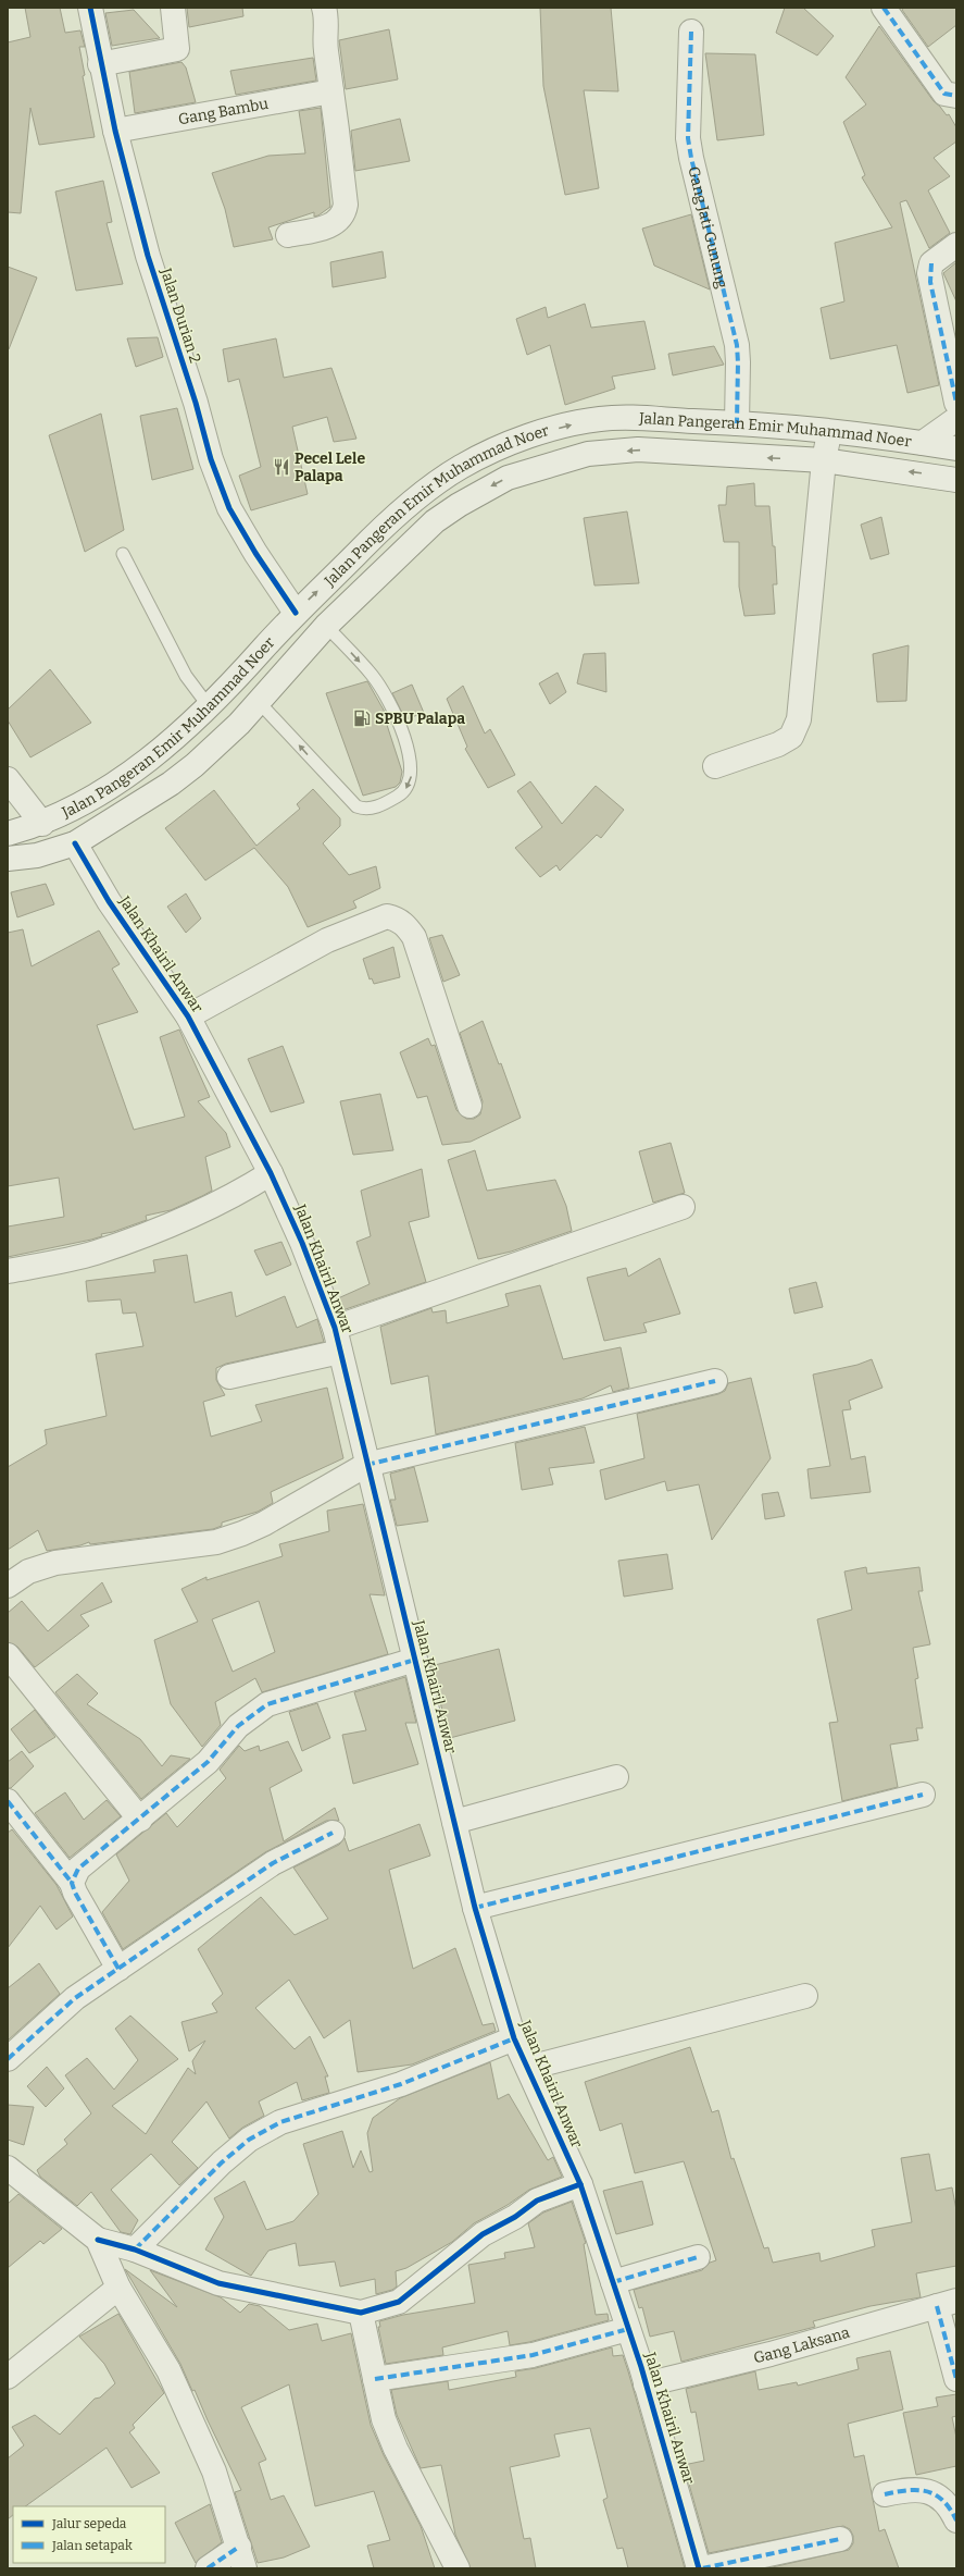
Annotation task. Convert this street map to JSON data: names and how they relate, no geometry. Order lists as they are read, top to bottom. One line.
{"streets":{"street":["Gang Bambu","Gang Jati Gunung","Jalan Durian 2","Jalan Pangeran Emir Muhammad Noer","Jalan Khairil Anwar","Gang Laksana"]},"crossings":[["Gang Bambu","Jalan Durian 2"],["Gang Jati Gunung","Jalan Pangeran Emir Muhammad Noer"],["Jalan Durian 2","Jalan Pangeran Emir Muhammad Noer"],["Jalan Pangeran Emir Muhammad Noer","Jalan Khairil Anwar"],["Jalan Khairil Anwar","Gang Laksana"]],"places":{"restaurant":["Pecel Lele Palapa"],"fuel station":["SPBU Palapa"]},"legend":["Jalur sepeda","Jalan setapak"]}
